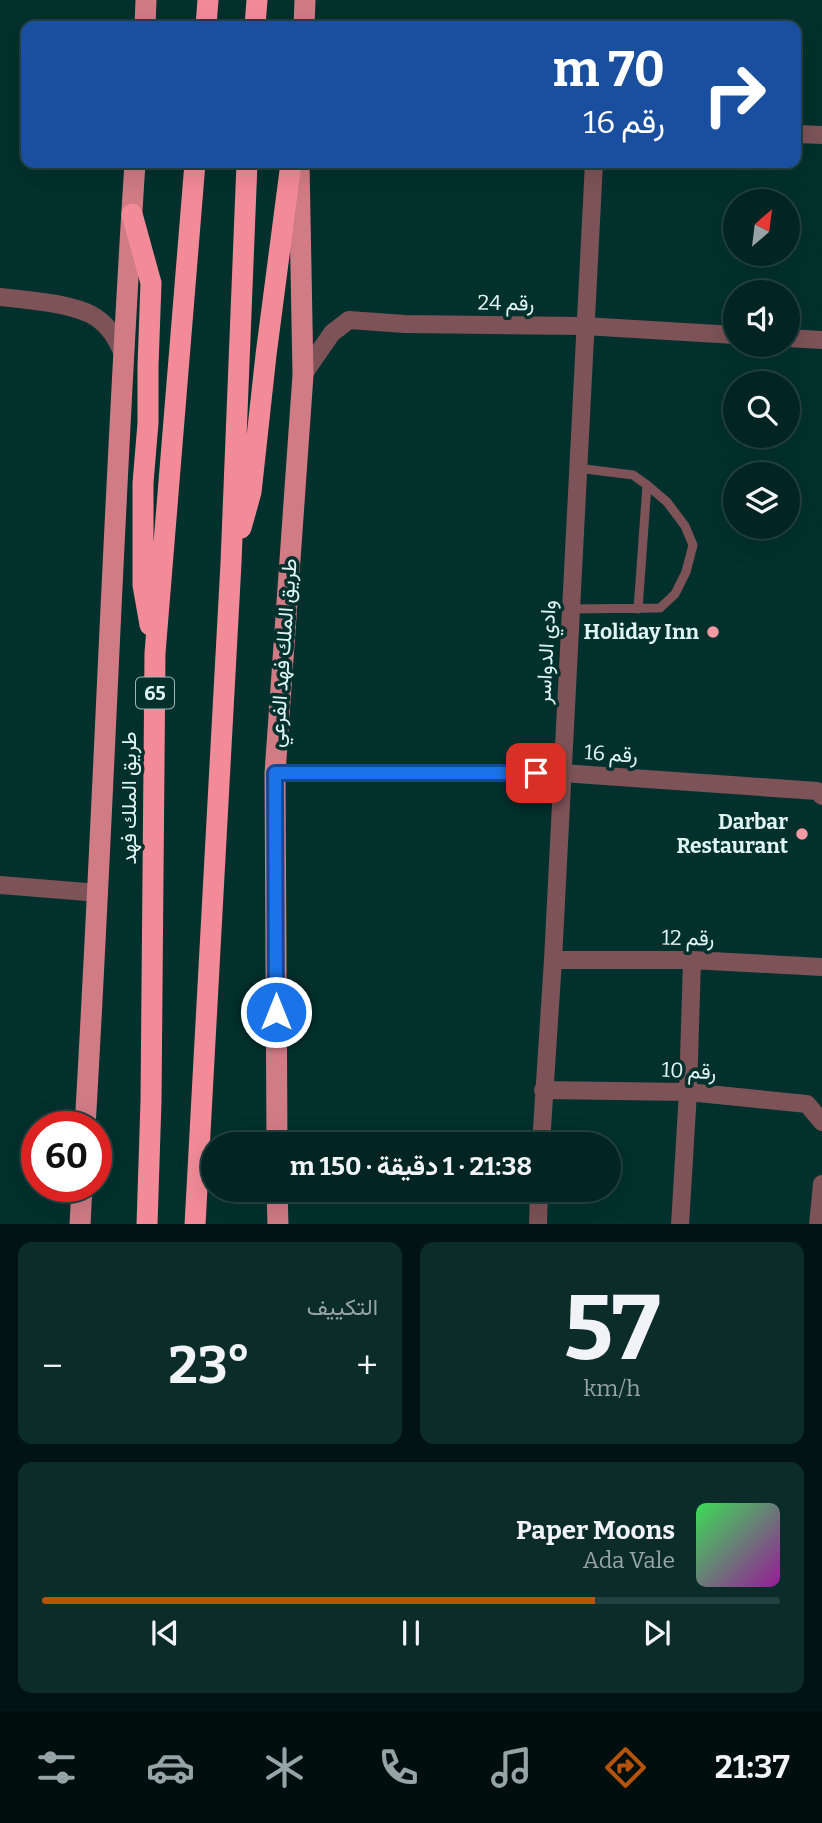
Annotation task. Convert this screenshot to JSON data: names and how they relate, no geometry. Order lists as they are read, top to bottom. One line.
{"streets":{"highway":["65","طريق الملك فهد"],"main road":["طريق الملك فهد الفرعي"],"street":["رقم 24","وادي الدواسر","رقم 16","رقم 12","رقم 10"]},"crossings":[["رقم 24","وادي الدواسر"],["رقم 24","طريق الملك فهد الفرعي"],["وادي الدواسر","رقم 16"],["وادي الدواسر","رقم 12"],["وادي الدواسر","رقم 10"],["طريق الملك فهد الفرعي","رقم 16"]],"places":["Holiday Inn","Darbar Restaurant"],"north":"top right","page":{"turn":["70 m","رقم 16"],"limit":"60","trip":"21:38 · 1 دقيقة · 150 m","tile":[["57","km/h"],"التكييف"],"heat":["−","23°","+"],"song":["Paper Moons","Ada Vale"],"tabs":"21:37"}}
